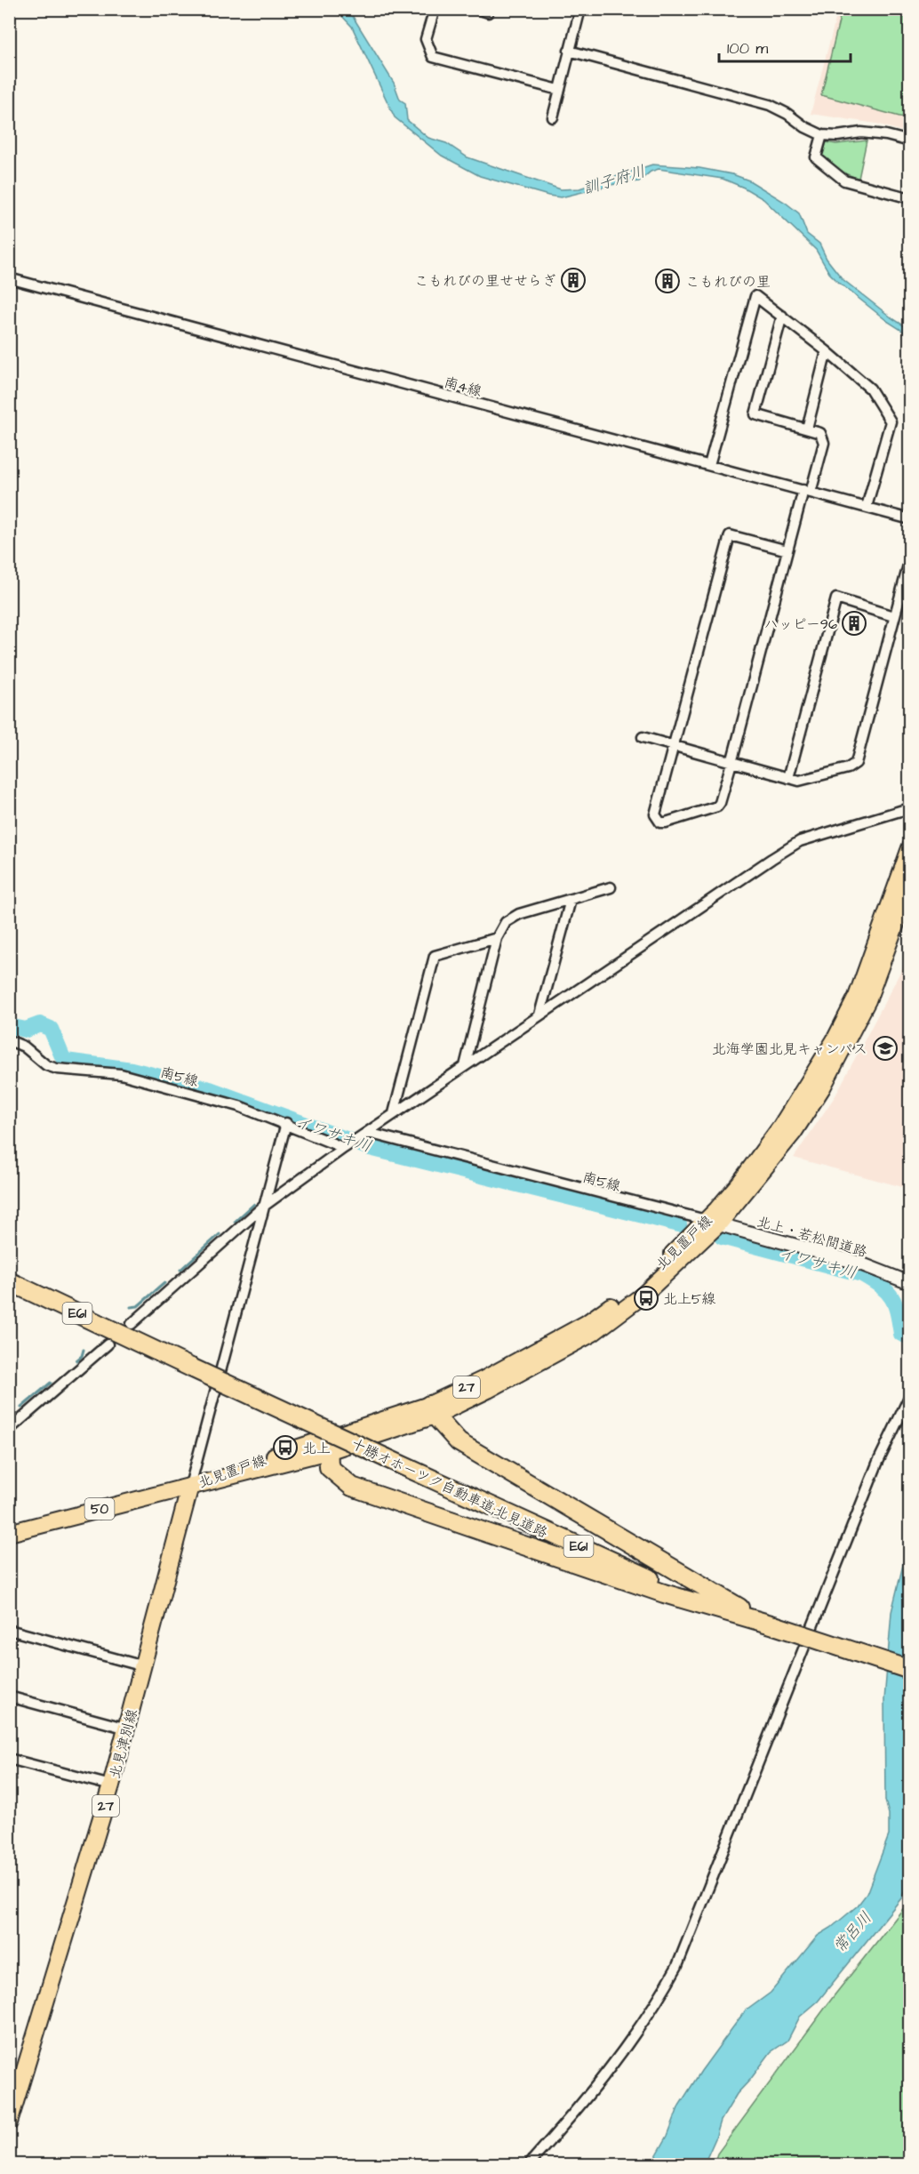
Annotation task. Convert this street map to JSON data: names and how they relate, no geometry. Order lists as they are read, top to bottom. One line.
{"streets":{"highway":["E61","十勝オホーツク自動車道;北見道路"],"main road":["北見置戸線","27","50","北見津別線"],"street":["南4線","南5線","北上・若松間道路"]},"crossings":[["南5線","北上・若松間道路"],["南5線","北見置戸線"],["北上・若松間道路","北見置戸線"],["北見置戸線","北見津別線"]],"water":["訓子府川","イワサキ川","常呂川"],"places":{"building":["こもれびの里せせらぎ","こもれびの里","ハッピー96"],"school or university":["北海学園北見キャンパス"],"bus stop":["北上5線","北上"]},"scale_bar":"100 m"}
